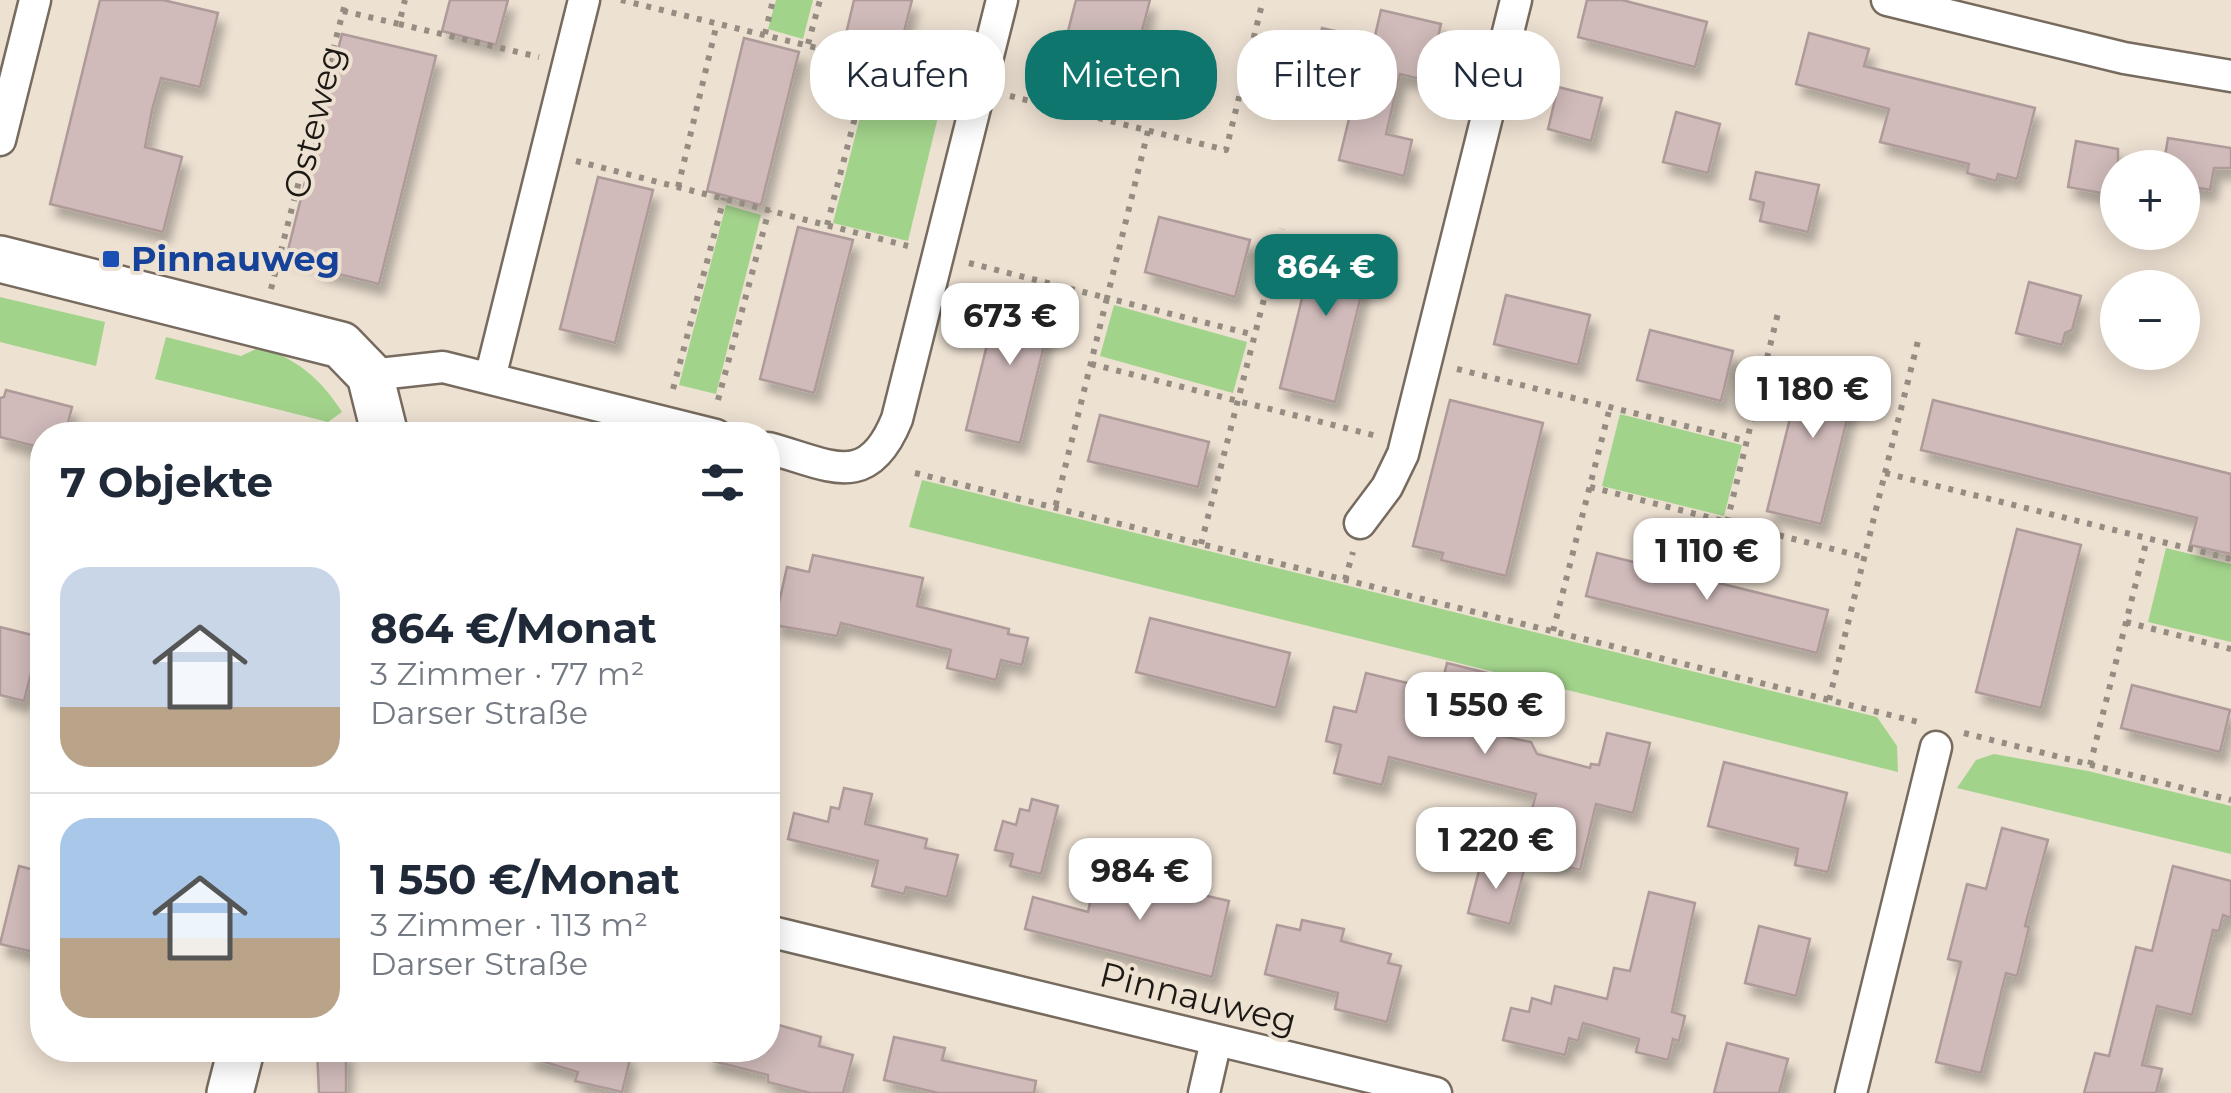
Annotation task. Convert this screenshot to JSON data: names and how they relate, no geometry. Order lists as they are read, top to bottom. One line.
{"streets":{"street":["Pinnauweg"],"path":["Osteweg"]},"places":{"transit":["Pinnauweg"]},"page":{"chip":["Kaufen","Mieten","Filter","Neu"],"map_buttons":["+","−"],"price":["864 €","673 €","1 180 €","1 110 €","1 550 €","1 220 €","984 €"],"heading":"7 Objekte","list":[{"name":"864 €/Monat","note":"3 Zimmer · 77 m² · Darser Straße"},{"name":"1 550 €/Monat","note":"3 Zimmer · 113 m² · Darser Straße"}]}}
